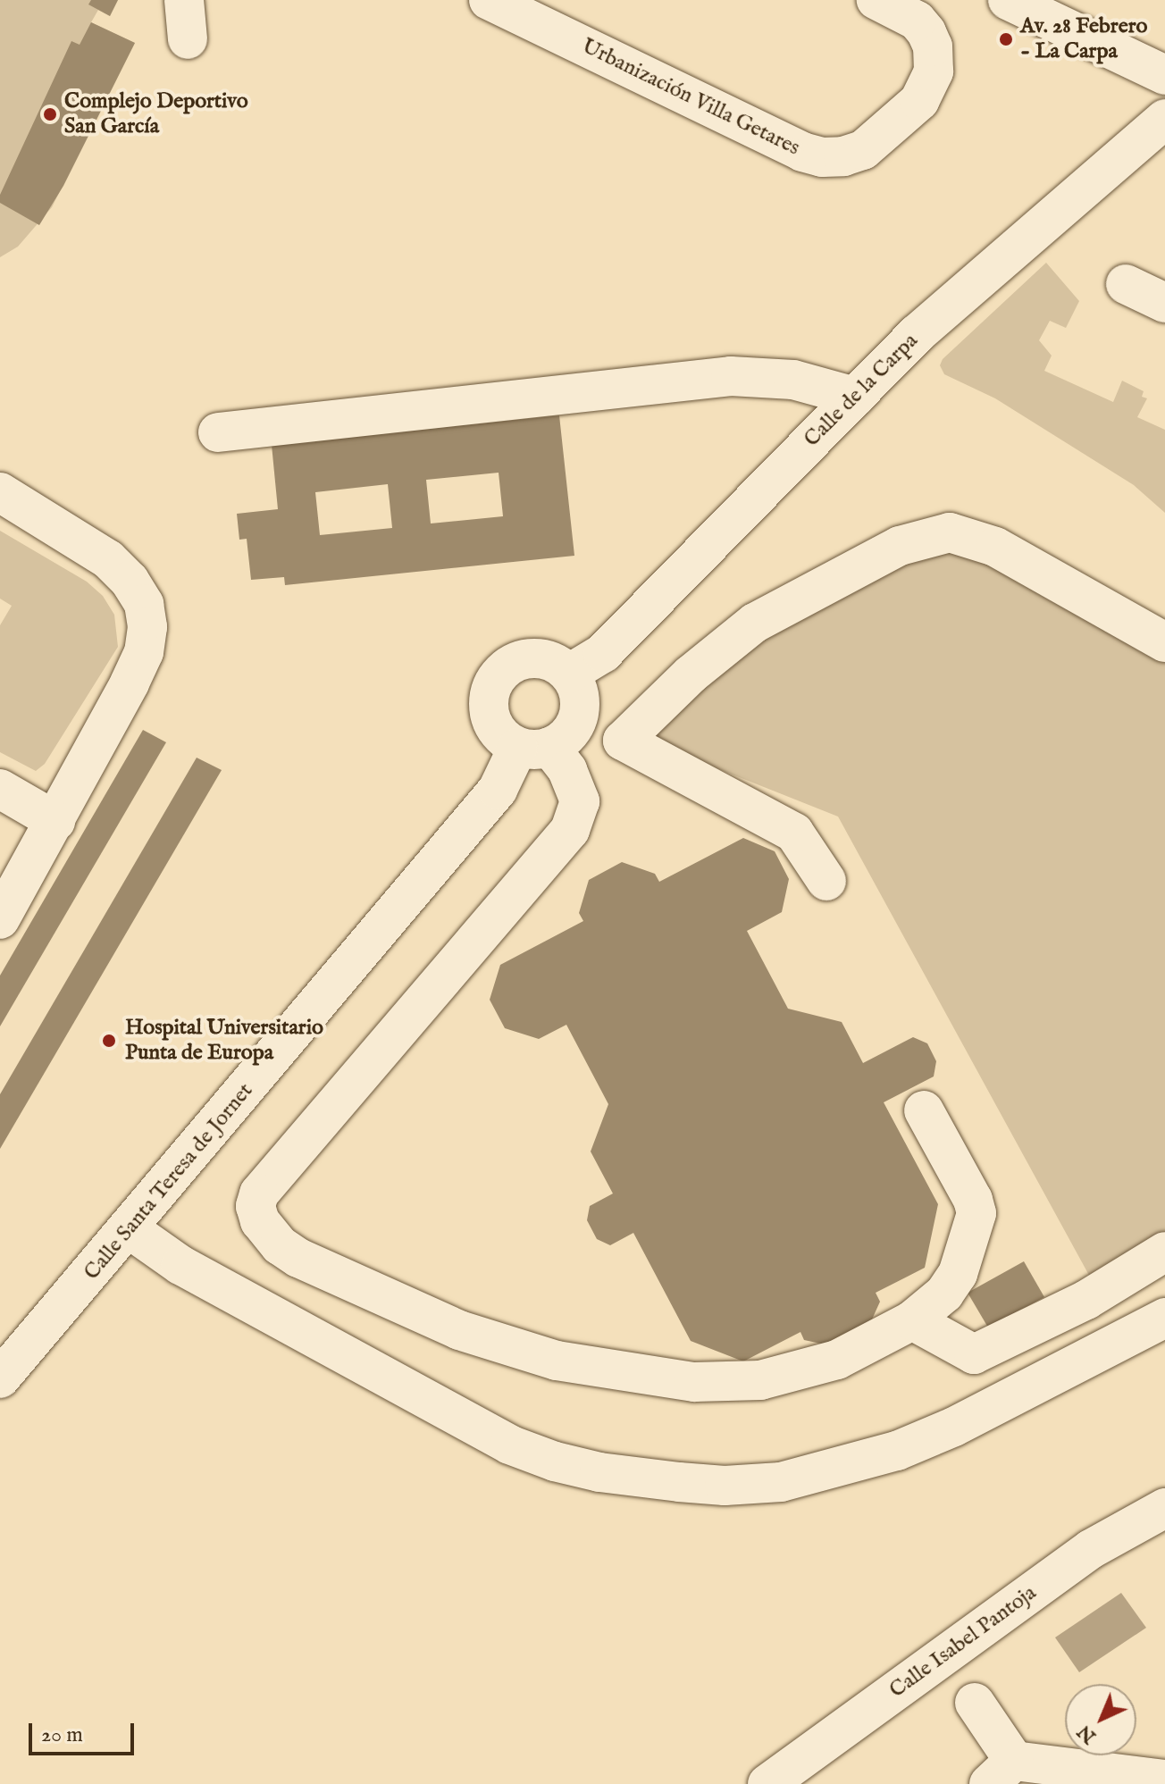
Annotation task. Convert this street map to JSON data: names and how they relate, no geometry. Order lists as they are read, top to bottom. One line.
{"streets":{"street":["Urbanización Villa Getares","Calle de la Carpa","Calle Santa Teresa de Jornet","Calle Isabel Pantoja"]},"crossings":[["Calle de la Carpa","Calle Santa Teresa de Jornet"]],"places":["Av. 28 Febrero - La Carpa","Complejo Deportivo San García","Hospital Universitario Punta de Europa"],"scale_bar":"20 m","north":"bottom left"}
